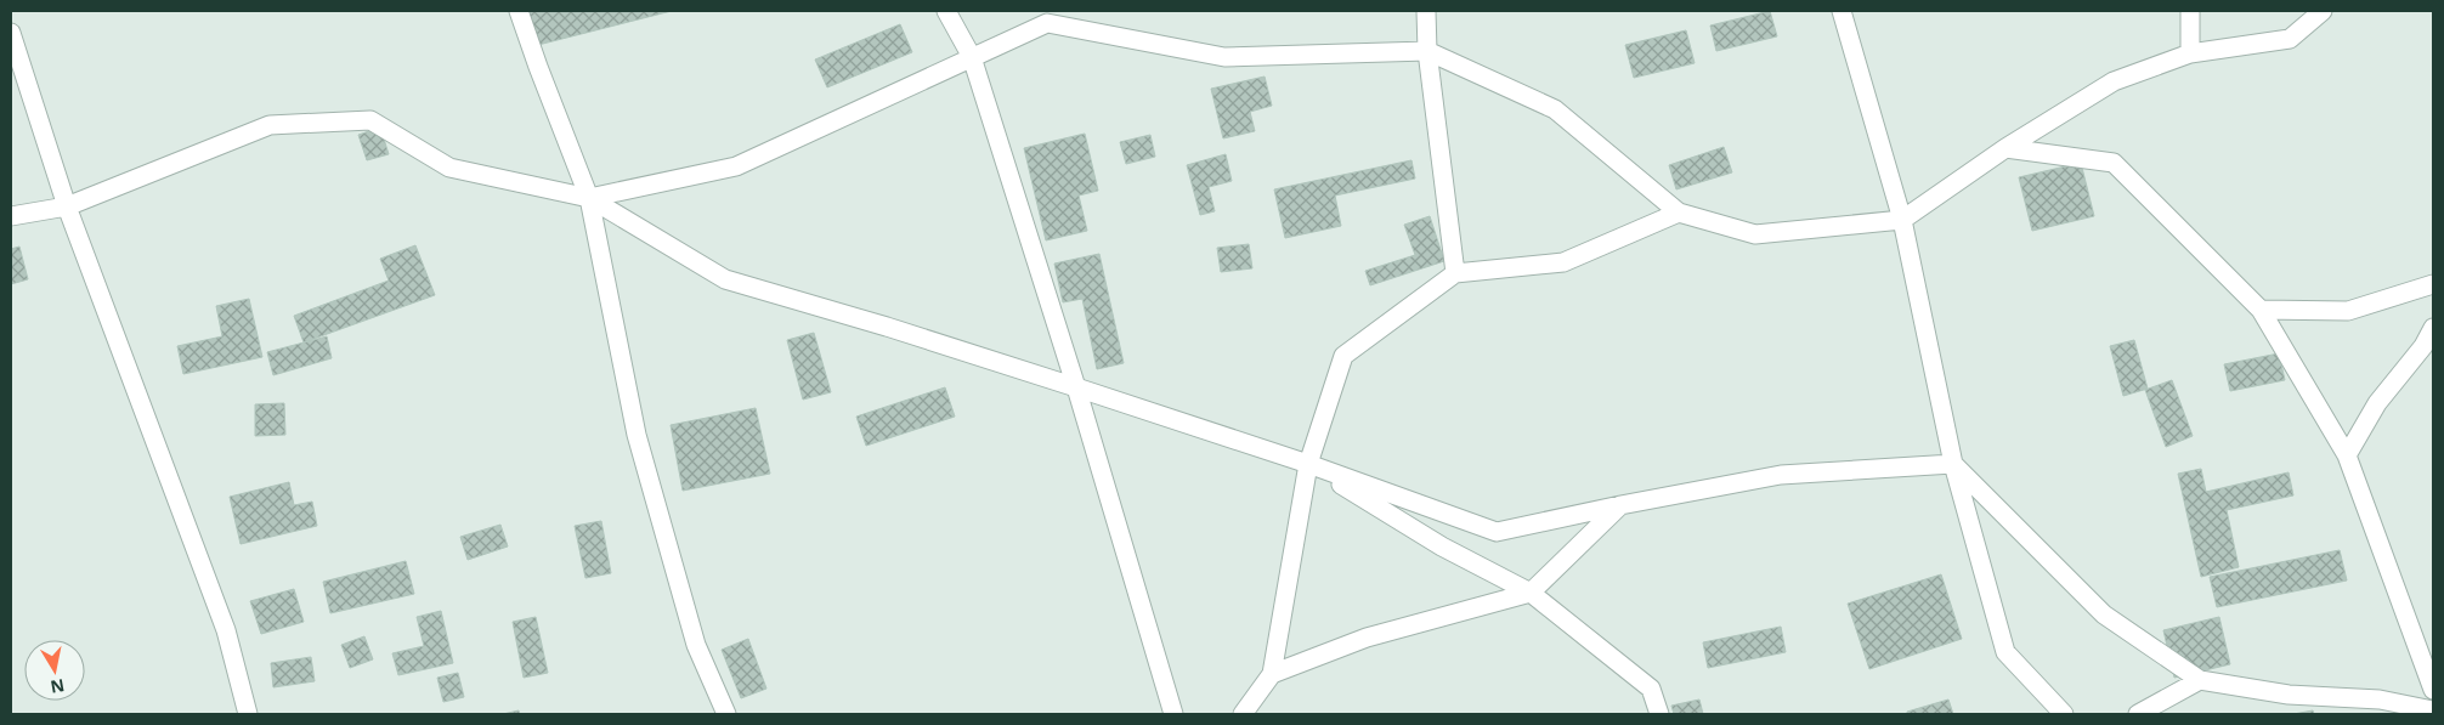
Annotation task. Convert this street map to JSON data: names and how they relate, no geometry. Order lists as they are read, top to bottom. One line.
{"north":"bottom"}
